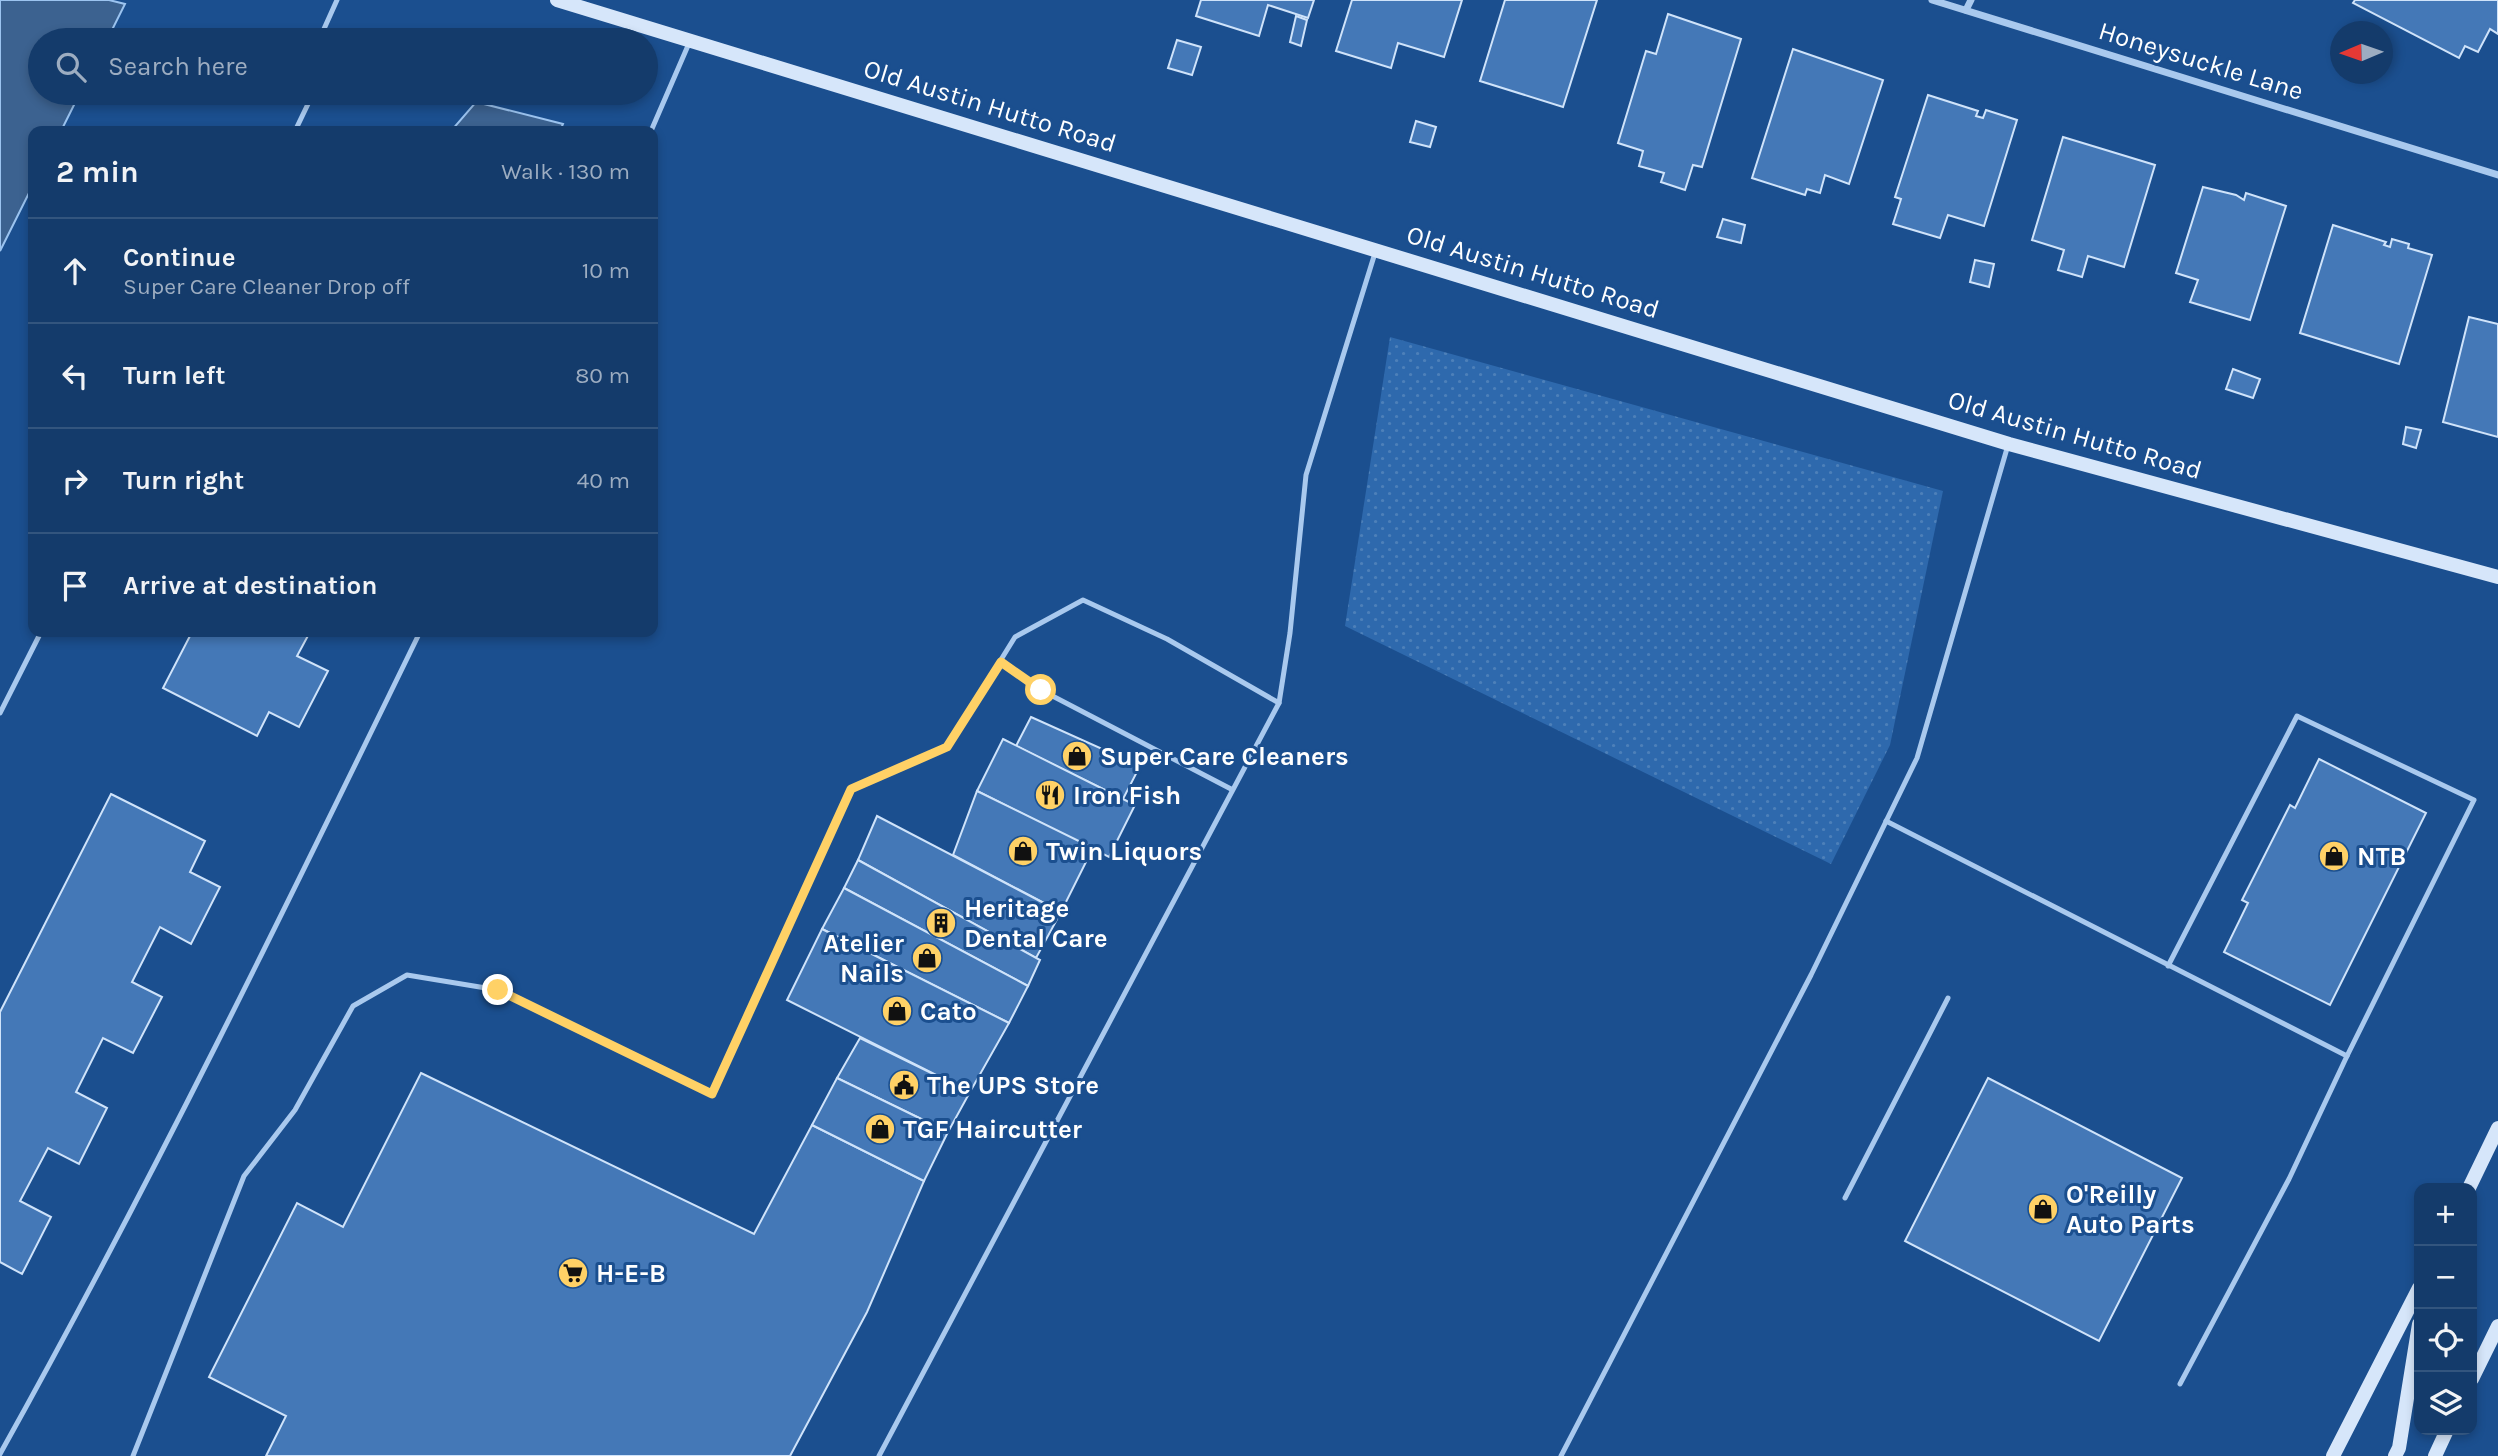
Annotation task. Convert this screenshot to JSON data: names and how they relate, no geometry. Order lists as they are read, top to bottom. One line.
{"streets":{"street":["Honeysuckle Lane","Old Austin Hutto Road"]},"places":{"shop":["Super Care Cleaners","Twin Liquors","NTB","Atelier Nails","Cato","TGF Haircutter","O'Reilly Auto Parts"],"restaurant":["Iron Fish"],"building":["Heritage Dental Care"],"public building":["The UPS Store"],"supermarket":["H-E-B"]},"north":"left","page":{"search":"Search here","heading":["2 min","Walk · 130 m"],"list":[["Continue","Super Care Cleaner Drop off","10 m"],["Turn left","80 m"],["Turn right","40 m"],"Arrive at destination"],"map_buttons":["+","−"]}}
